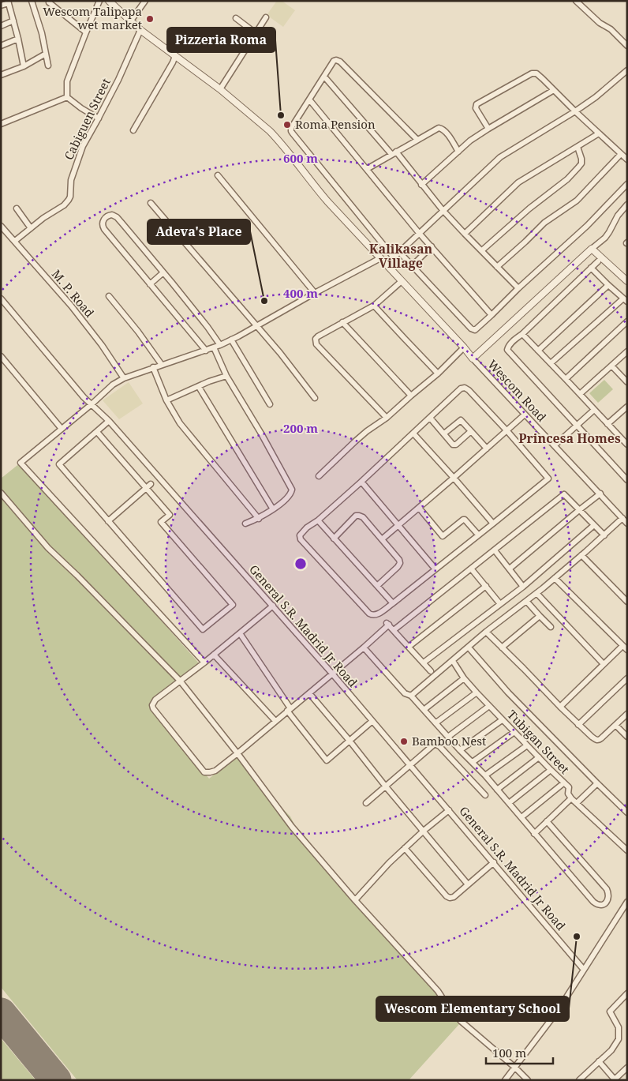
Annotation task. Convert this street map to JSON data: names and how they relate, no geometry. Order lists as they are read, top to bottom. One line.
{"streets":{"street":["Cabiguen Street","M. P. Road","Wescom Road","General S.R. Madrid Jr Road","Tubigan Street"]},"crossings":[["Cabiguen Street","M. P. Road"]],"districts":["Kalikasan Village","Princesa Homes"],"places":["Wescom Talipapa wet market","Pizzeria Roma","Roma Pension","Adeva's Place","Bamboo Nest","Wescom Elementary School"],"scale_bar":"100 m","rings":["600 m","400 m","200 m"]}
